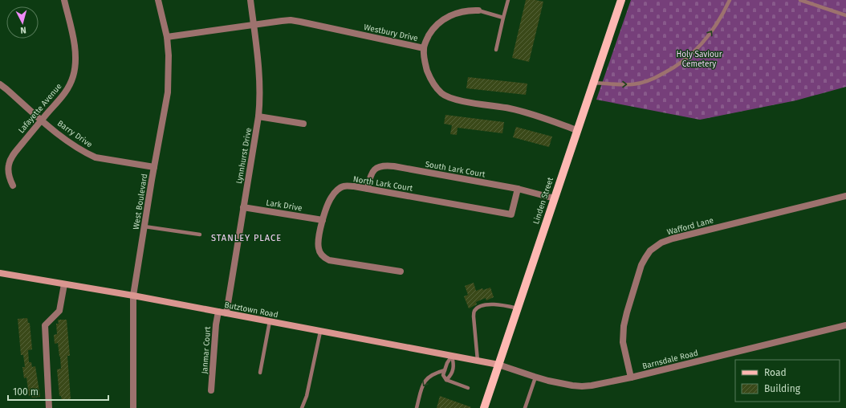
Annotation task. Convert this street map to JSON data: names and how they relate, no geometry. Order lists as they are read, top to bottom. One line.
{"streets":{"main road":["Linden Street"],"street":["Westbury Drive","Lafayette Avenue","Barry Drive","Lynnhurst Drive","South Lark Court","North Lark Court","West Boulevard","Lark Drive","Wafford Lane","Butztown Road","Janmar Court","Barnsdale Road"]},"crossings":[["Westbury Drive","Lynnhurst Drive"],["Westbury Drive","Linden Street"],["Westbury Drive","West Boulevard"],["Lafayette Avenue","Barry Drive"],["Barry Drive","West Boulevard"],["Lynnhurst Drive","Lark Drive"],["Lynnhurst Drive","Butztown Road"],["South Lark Court","North Lark Court"],["South Lark Court","Linden Street"],["North Lark Court","Lark Drive"],["Linden Street","Butztown Road"],["Linden Street","Barnsdale Road"],["West Boulevard","Butztown Road"],["Wafford Lane","Barnsdale Road"],["Butztown Road","Janmar Court"],["Butztown Road","Barnsdale Road"]],"districts":["STANLEY PLACE"],"parks":["Holy Saviour Cemetery"],"legend":["Road","Building"],"scale_bar":"100 m","north":"bottom"}
